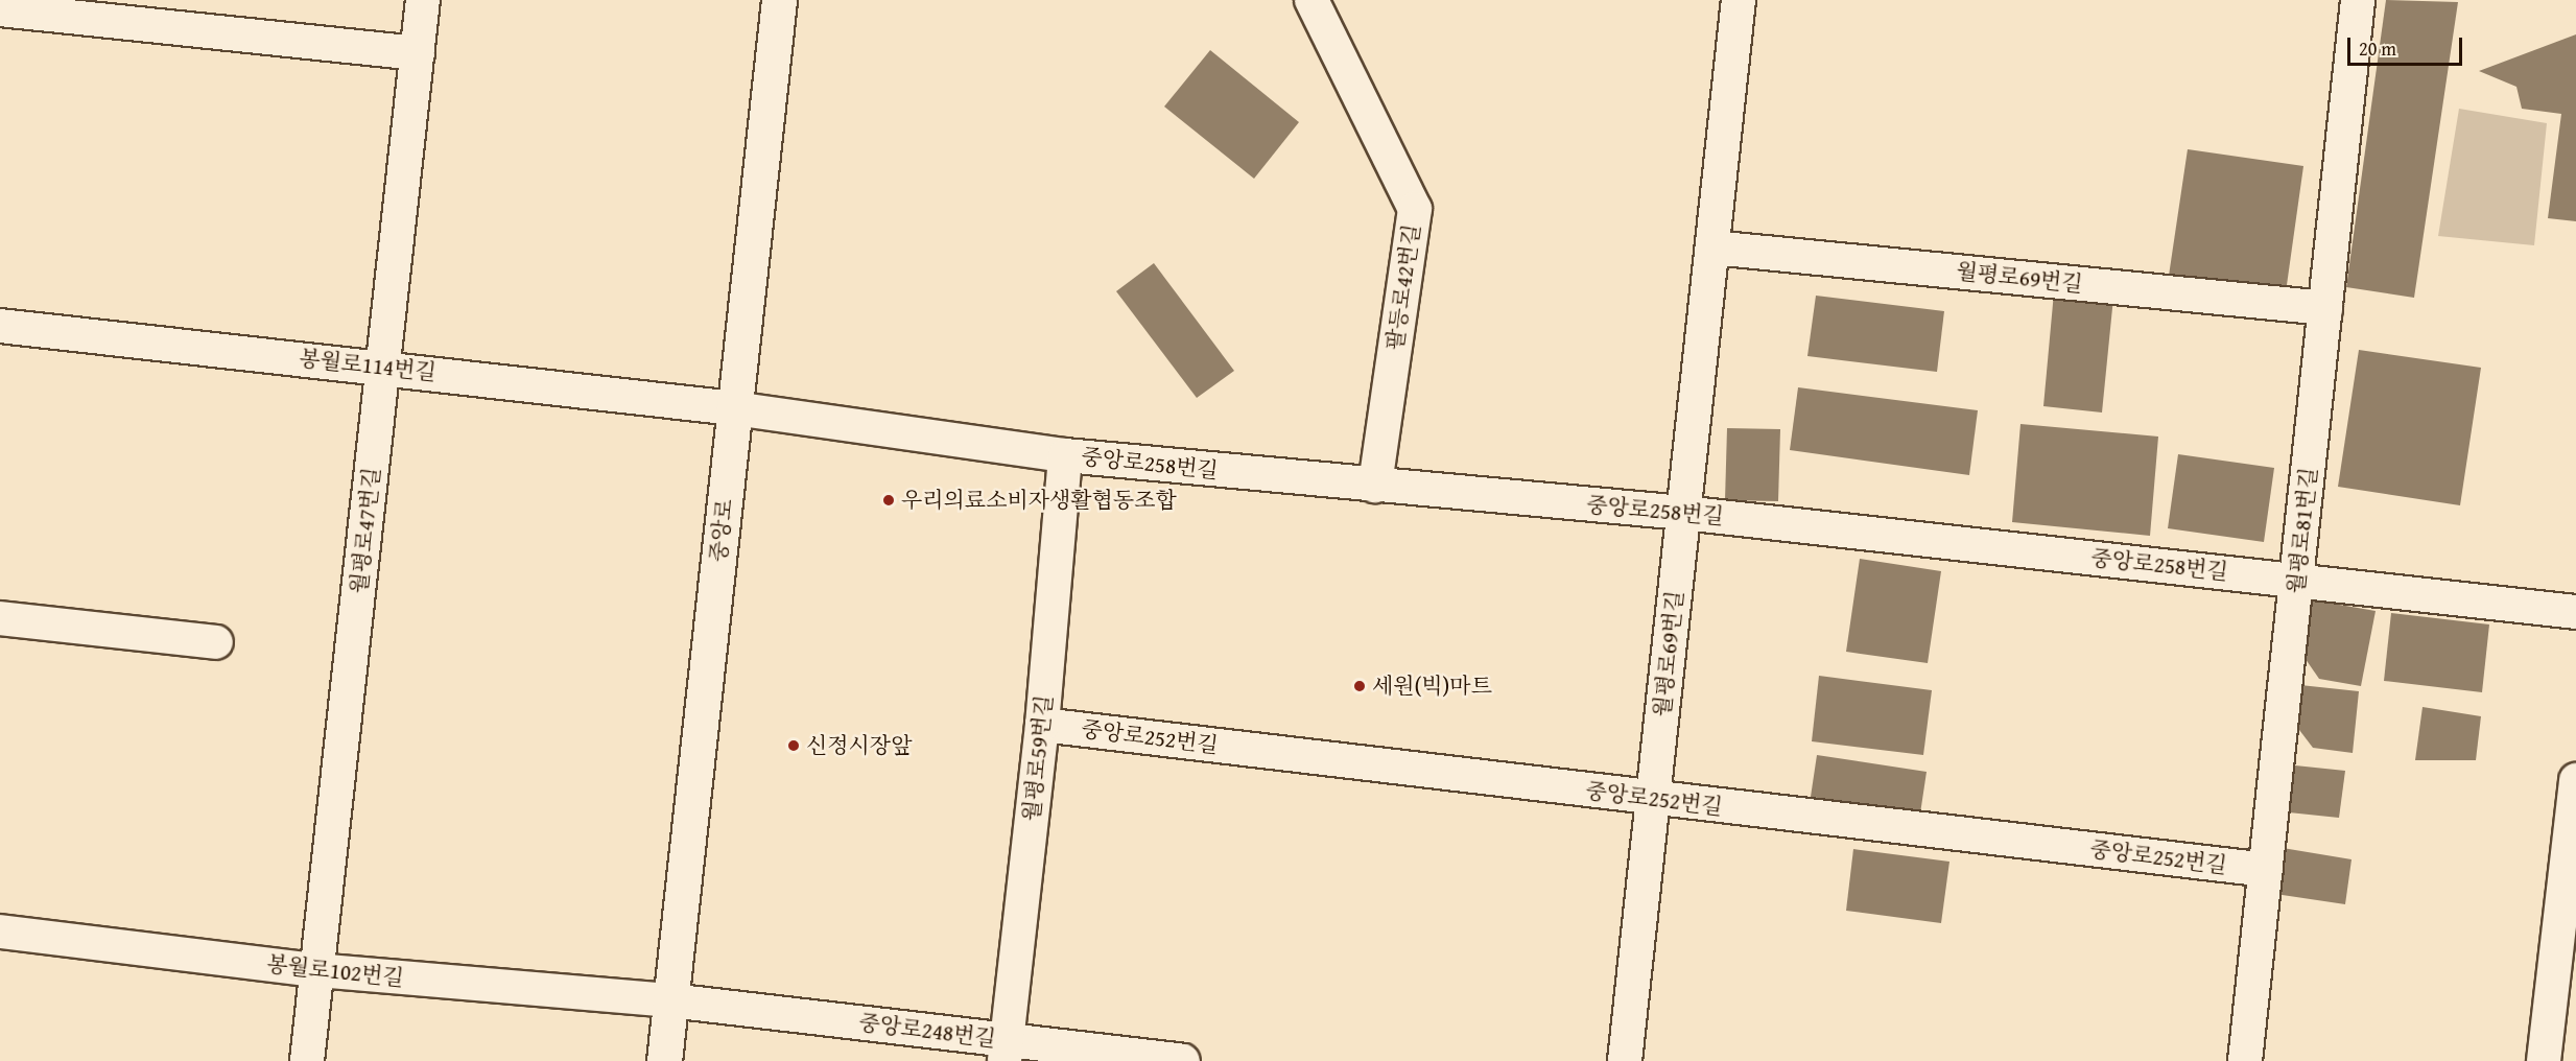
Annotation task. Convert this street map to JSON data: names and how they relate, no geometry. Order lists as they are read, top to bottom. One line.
{"streets":{"main road":["중앙로"],"street":["월평로69번길","팔등로42번길","봉월로114번길","중앙로258번길","월평로47번길","월평로81번길","중앙로252번길","월평로59번길","봉월로102번길","중앙로248번길"]},"crossings":[["월평로69번길","중앙로258번길"],["월평로69번길","월평로81번길"],["월평로69번길","중앙로252번길"],["팔등로42번길","중앙로258번길"],["봉월로114번길","중앙로258번길"],["봉월로114번길","월평로47번길"],["봉월로114번길","중앙로"],["중앙로258번길","중앙로"],["중앙로258번길","월평로81번길"],["중앙로258번길","월평로59번길"],["월평로47번길","봉월로102번길"],["중앙로","봉월로102번길"],["중앙로","중앙로248번길"],["월평로81번길","중앙로252번길"],["중앙로252번길","월평로59번길"],["월평로59번길","중앙로248번길"],["봉월로102번길","중앙로248번길"]],"places":["우리의료소비자생활협동조합","세원(빅)마트","신정시장앞"],"scale_bar":"20 m"}
